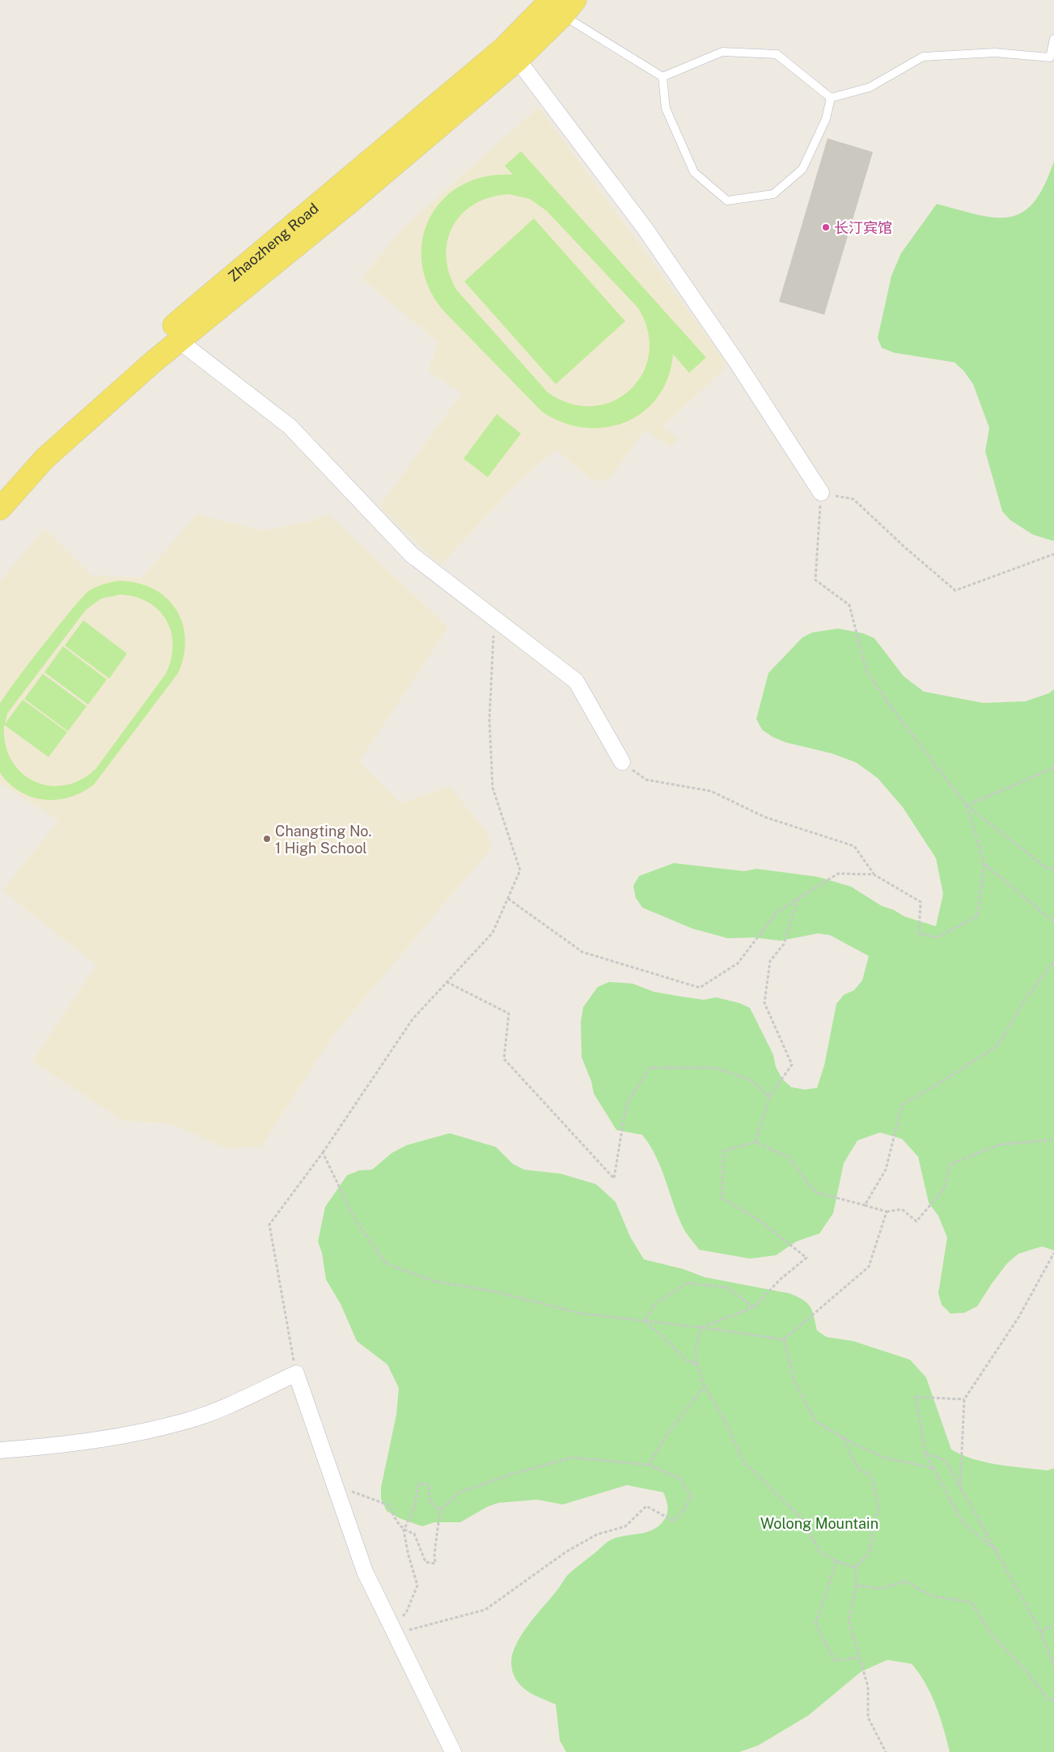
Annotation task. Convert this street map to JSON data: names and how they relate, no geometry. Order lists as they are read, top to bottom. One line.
{"streets":{"main road":["Zhaozheng Road"]},"parks":["Wolong Mountain"],"places":["长汀宾馆","Changting No. 1 High School"]}
